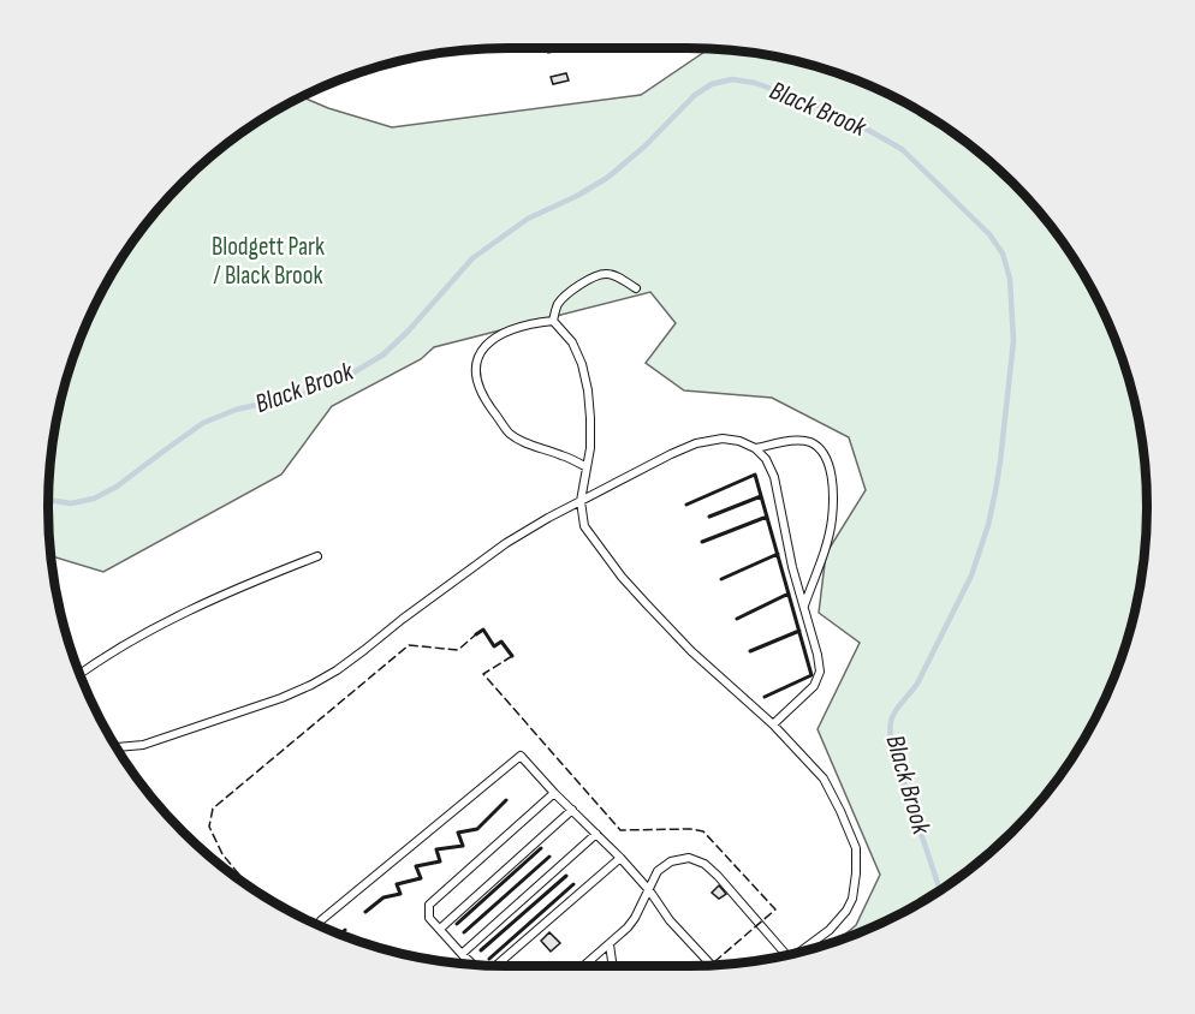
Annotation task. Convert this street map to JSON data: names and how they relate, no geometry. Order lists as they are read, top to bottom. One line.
{"water":["Black Brook"],"parks":["Blodgett Park / Black Brook"]}
